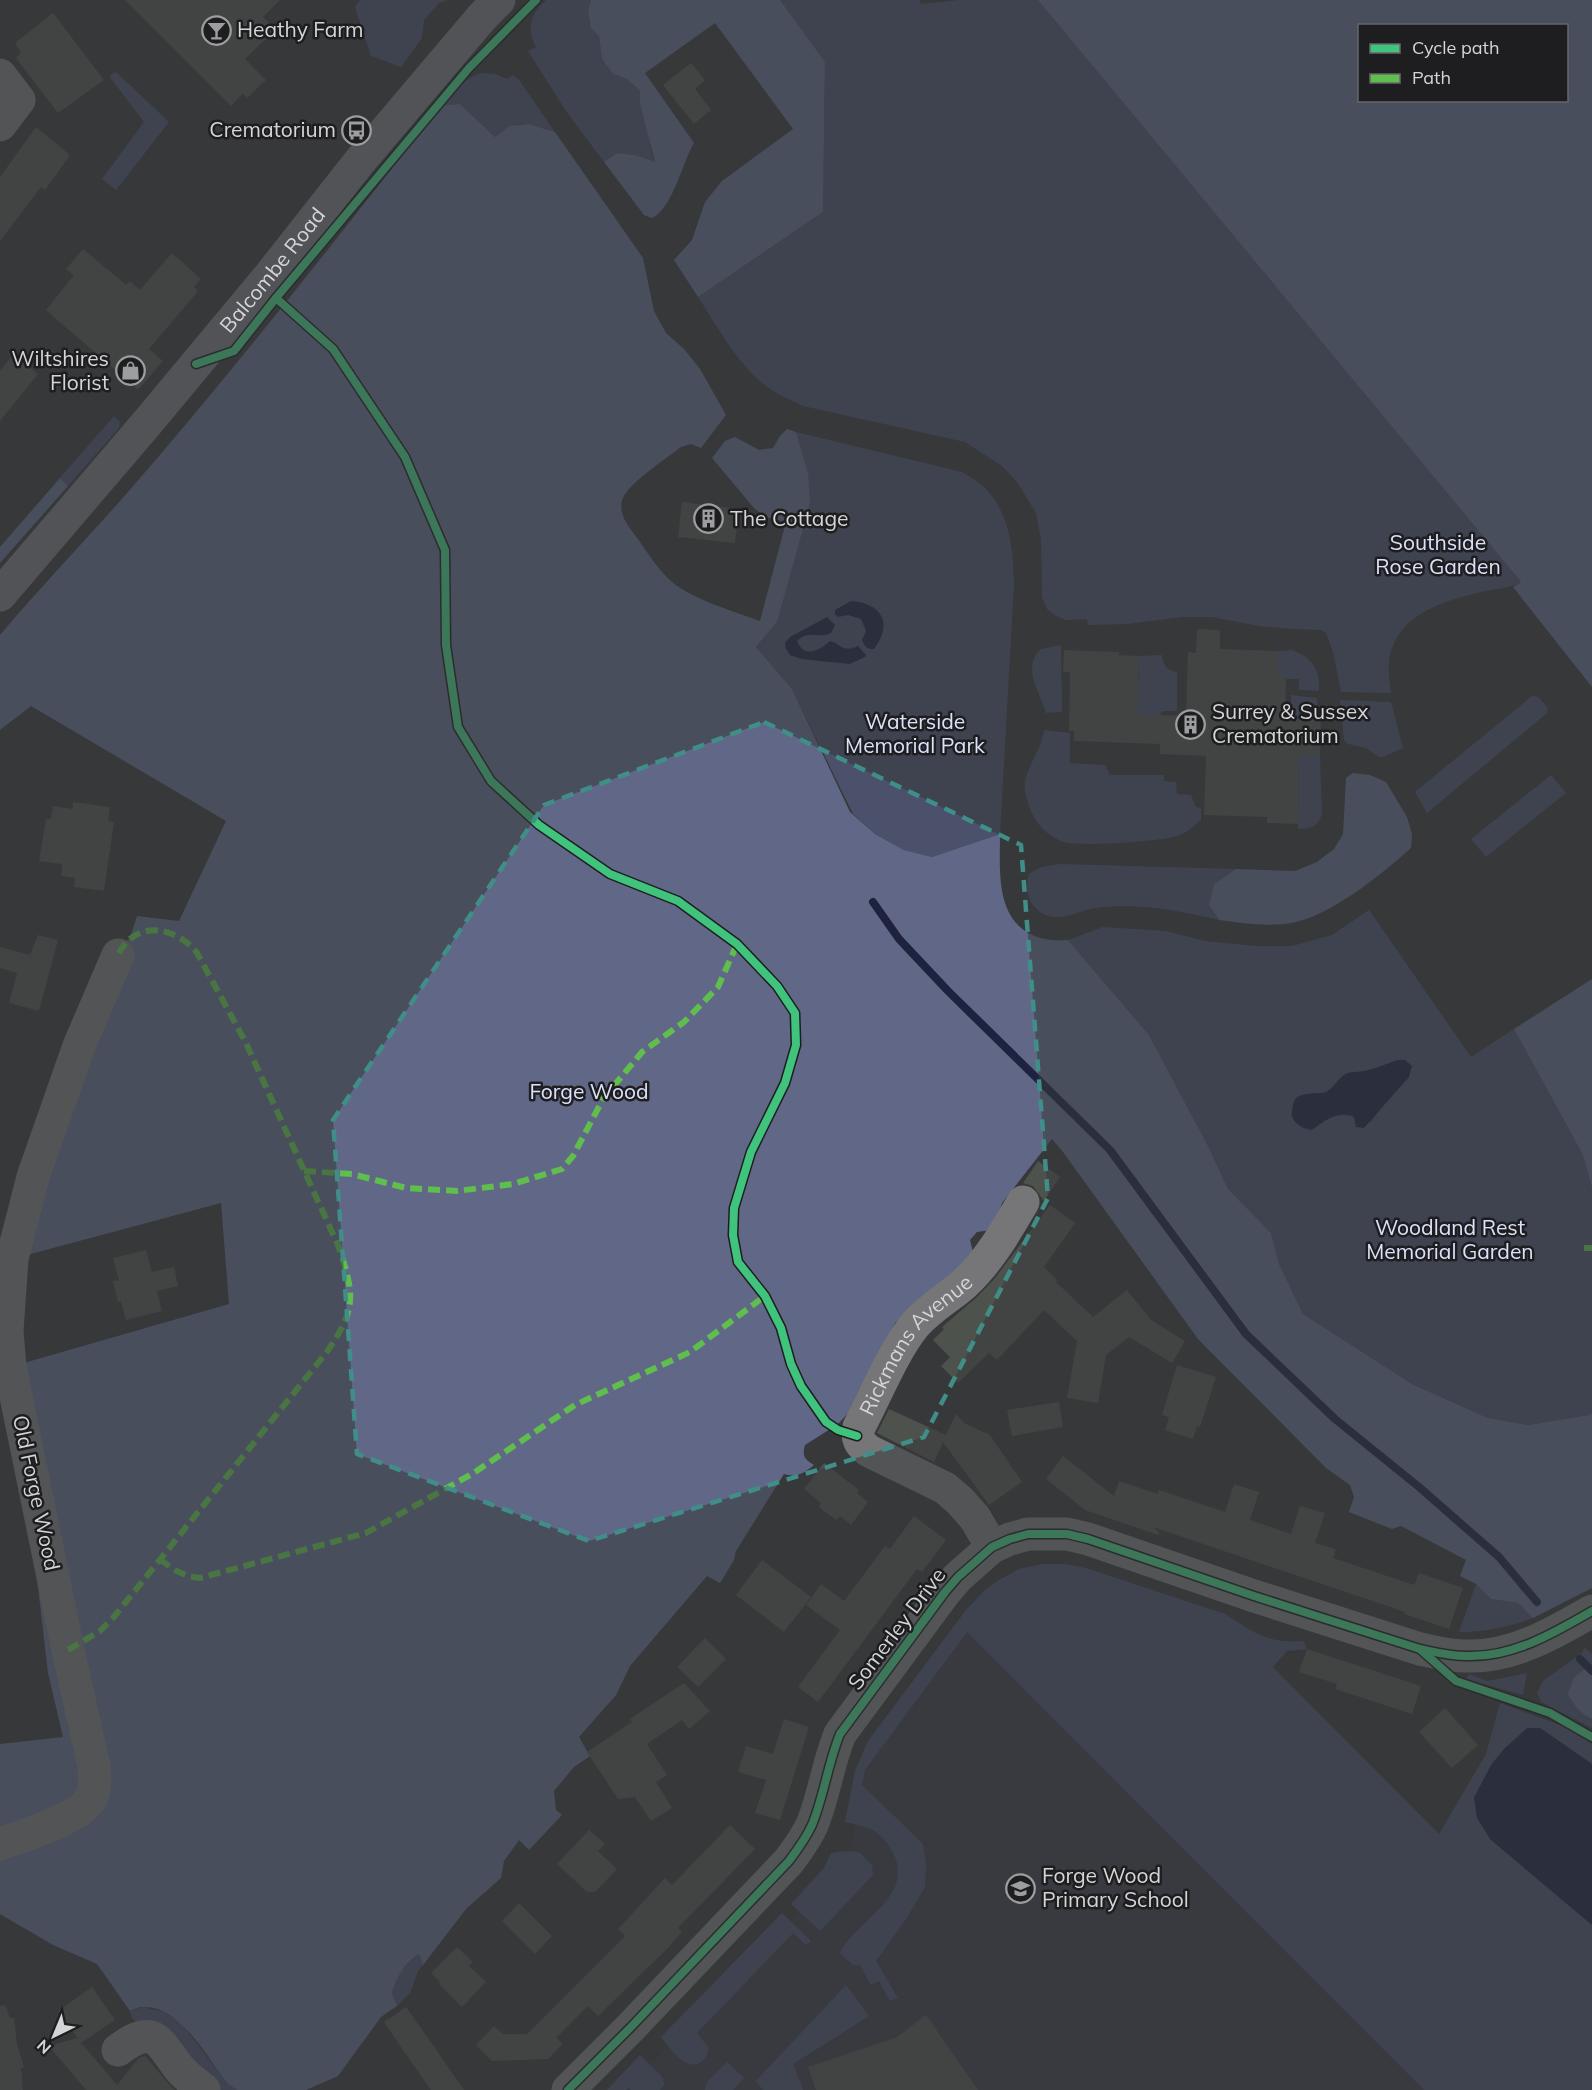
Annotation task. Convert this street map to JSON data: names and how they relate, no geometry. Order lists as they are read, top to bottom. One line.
{"streets":{"main road":["Balcombe Road"],"street":["Rickmans Avenue","Old Forge Wood","Somerley Drive"]},"crossings":[["Rickmans Avenue","Somerley Drive"]],"parks":["Southside Rose Garden","Waterside Memorial Park","Forge Wood","Woodland Rest Memorial Garden"],"places":{"bar":["Heathy Farm"],"bus stop":["Crematorium"],"shop":["Wiltshires Florist"],"building":["The Cottage","Surrey & Sussex Crematorium"],"school or university":["Forge Wood Primary School"]},"legend":["Cycle path","Path"],"north":"bottom left"}
